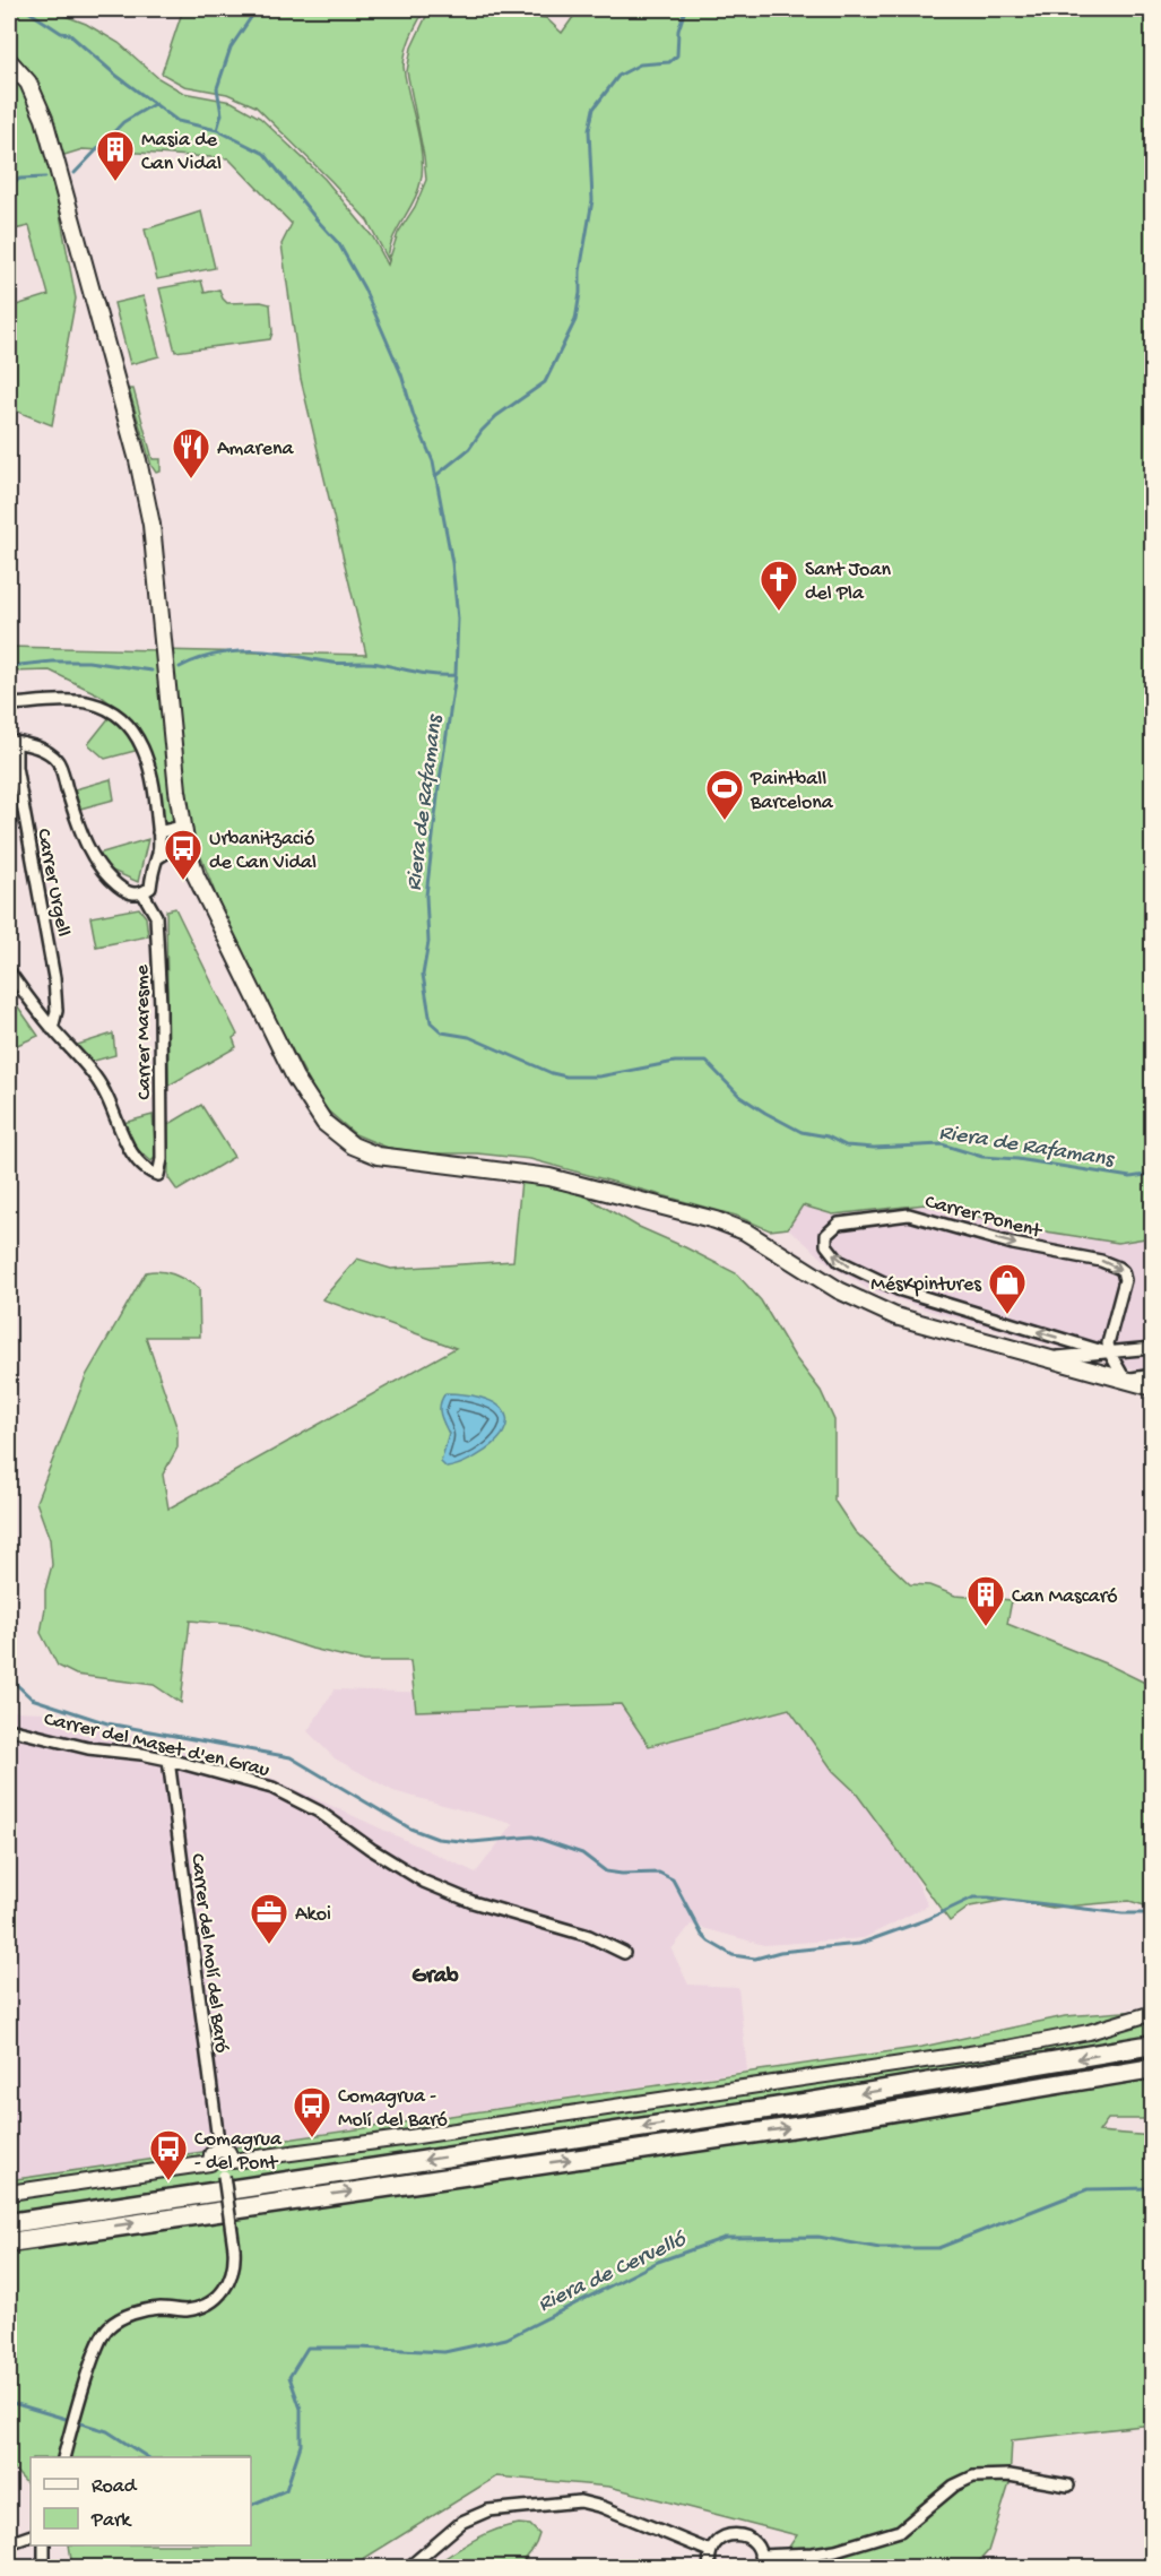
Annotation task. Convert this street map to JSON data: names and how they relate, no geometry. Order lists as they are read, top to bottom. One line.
{"streets":{"street":["Carrer Urgell","Carrer Maresme","Carrer Ponent","Carrer del Maset d'en Grau","Carrer del Molí del Baró"]},"crossings":[["Carrer Urgell","Carrer Maresme"],["Carrer del Maset d'en Grau","Carrer del Molí del Baró"]],"districts":["Grab"],"water":["Riera de Rafamans","Riera de Cervelló"],"places":{"building":["Masia de Can Vidal","Can Mascaró"],"restaurant":["Amarena"],"church":["Sant Joan del Pla"],"sports":["Paintball Barcelona"],"bus stop":["Urbanització de Can Vidal","Comagrua - Molí del Baró","Comagrua - del Pont"],"shop":["MésKpintures"],"office":["Akoi"]},"legend":["Road","Park"]}
